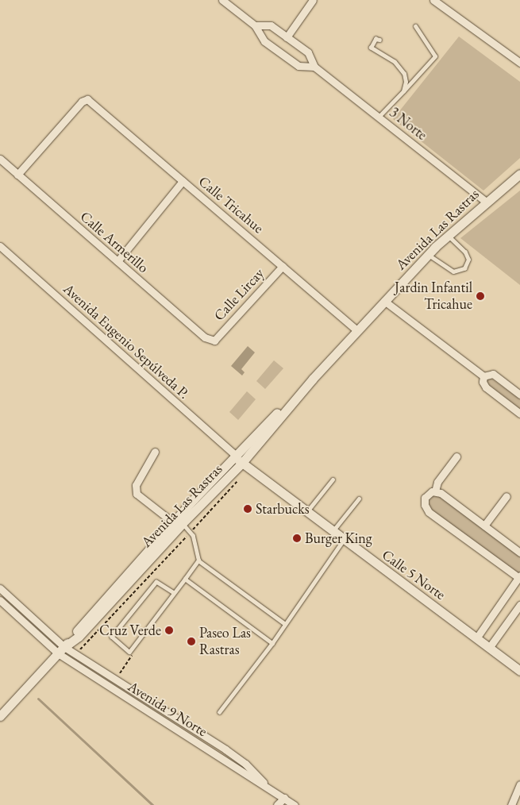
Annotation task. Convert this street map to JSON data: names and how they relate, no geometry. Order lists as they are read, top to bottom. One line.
{"streets":{"street":["3 Norte","Calle Tricahue","Avenida Las Rastras","Calle Armerillo","Calle Lircay","Avenida Eugenio Sepúlveda P.","Calle 5 Norte","Avenida 9 Norte"]},"crossings":[["3 Norte","Avenida Las Rastras"],["Calle Tricahue","Avenida Las Rastras"],["Calle Tricahue","Calle Armerillo"],["Calle Tricahue","Calle Lircay"],["Avenida Las Rastras","Avenida Eugenio Sepúlveda P."],["Avenida Las Rastras","Calle 5 Norte"],["Avenida Las Rastras","Avenida 9 Norte"],["Calle Armerillo","Calle Lircay"],["Avenida Eugenio Sepúlveda P.","Calle 5 Norte"]],"places":["Jardin Infantil Tricahue","Starbucks","Burger King","Cruz Verde","Paseo Las Rastras"]}
